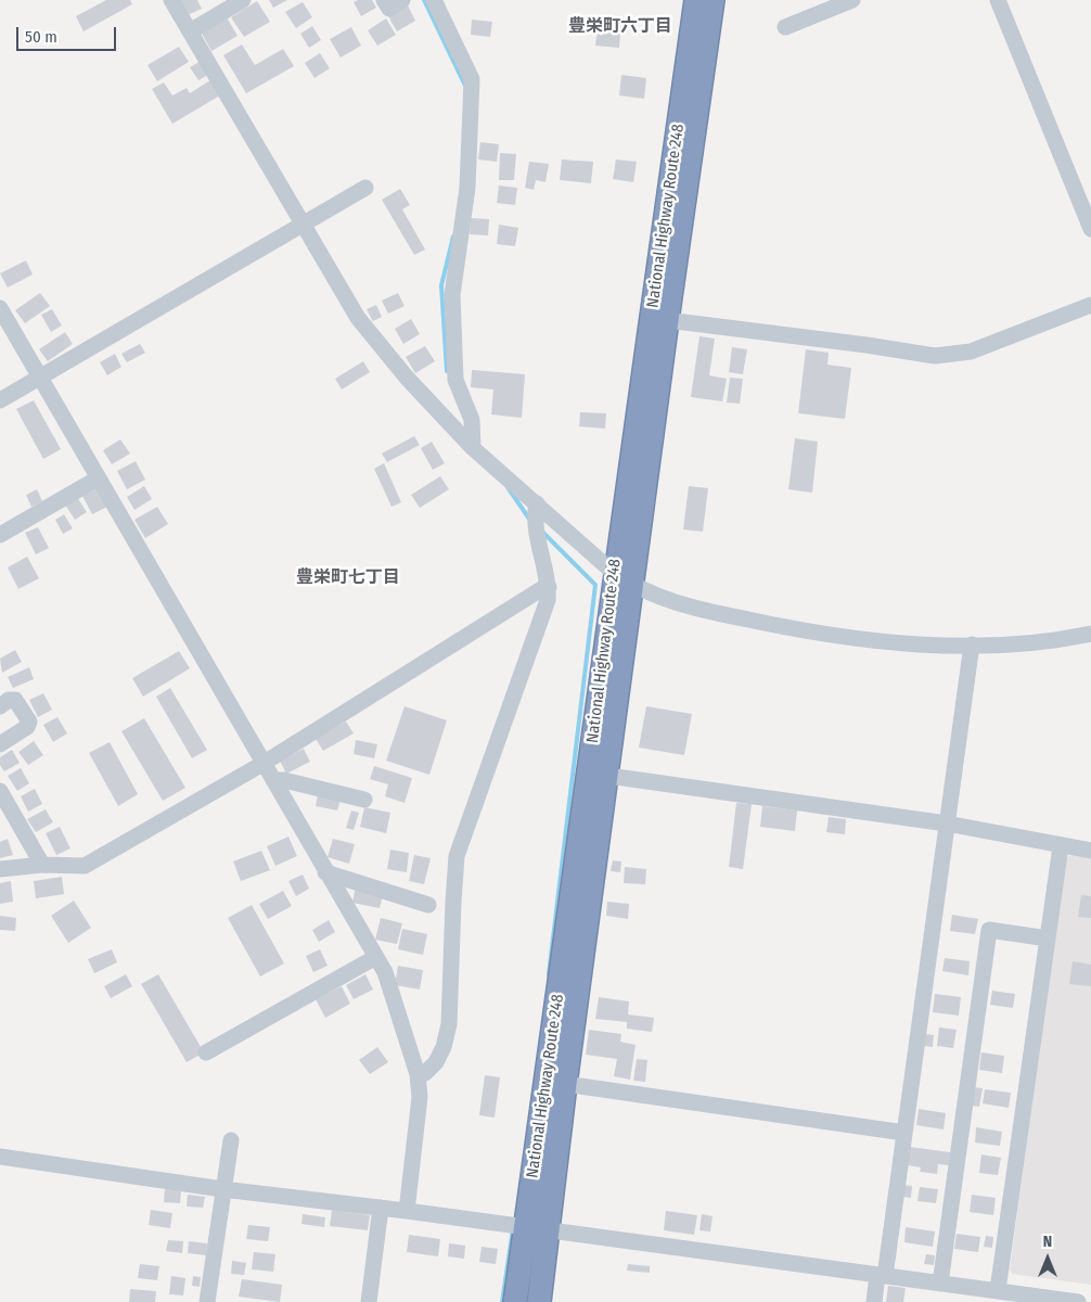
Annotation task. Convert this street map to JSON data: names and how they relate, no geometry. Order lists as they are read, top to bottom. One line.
{"streets":{"highway":["National Highway Route 248"]},"districts":["豊栄町六丁目","豊栄町七丁目"],"scale_bar":"50 m","north":"top"}
